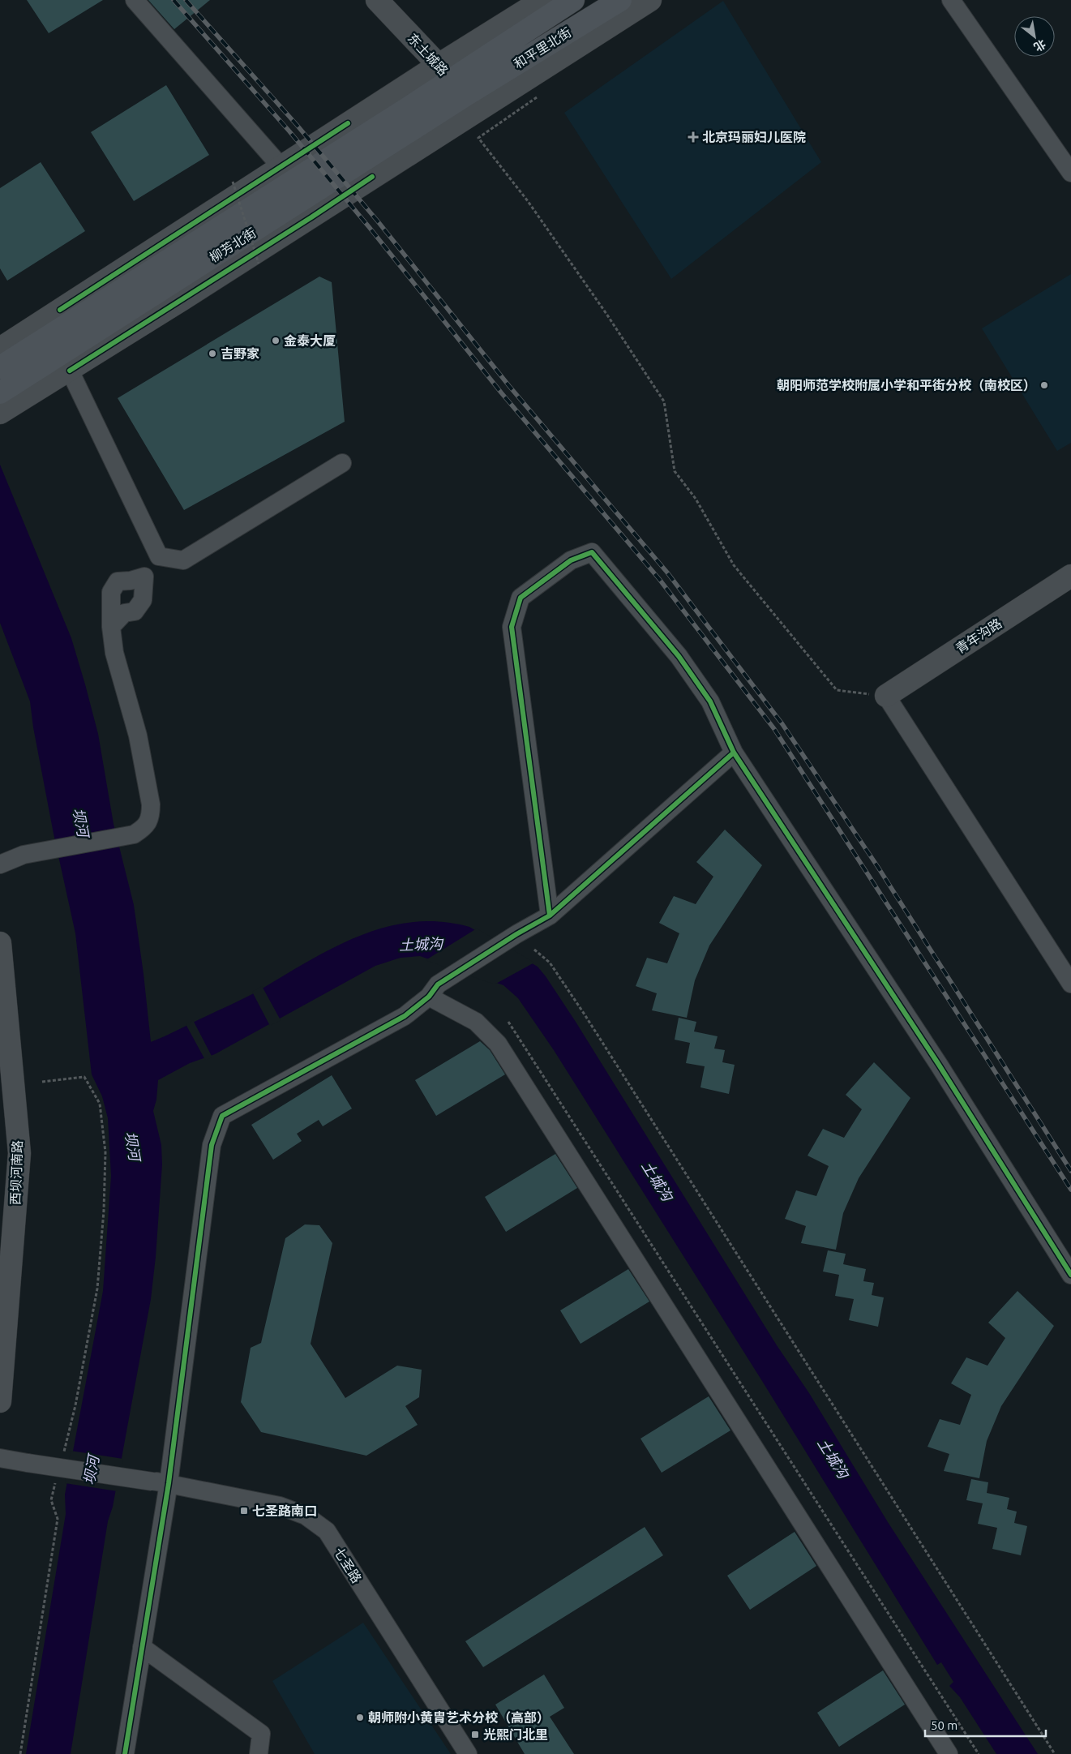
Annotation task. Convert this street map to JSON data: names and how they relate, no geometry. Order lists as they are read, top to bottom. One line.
{"streets":{"main road":["和平里北街","柳芳北街"],"street":["东土城路","青年沟路","西坝河南路","七圣路"]},"crossings":[["和平里北街","东土城路"],["和平里北街","柳芳北街"],["东土城路","柳芳北街"]],"water":["坝河","土城沟"],"places":{"health":["北京玛丽妇儿医院"],"other":["金泰大厦","吉野家","朝阳师范学校附属小学和平街分校（南校区）","朝师附小黄胄艺术分校（高部）"],"transit":["七圣路南口","光熙门北里"]},"scale_bar":"50 m","north":"bottom right"}
